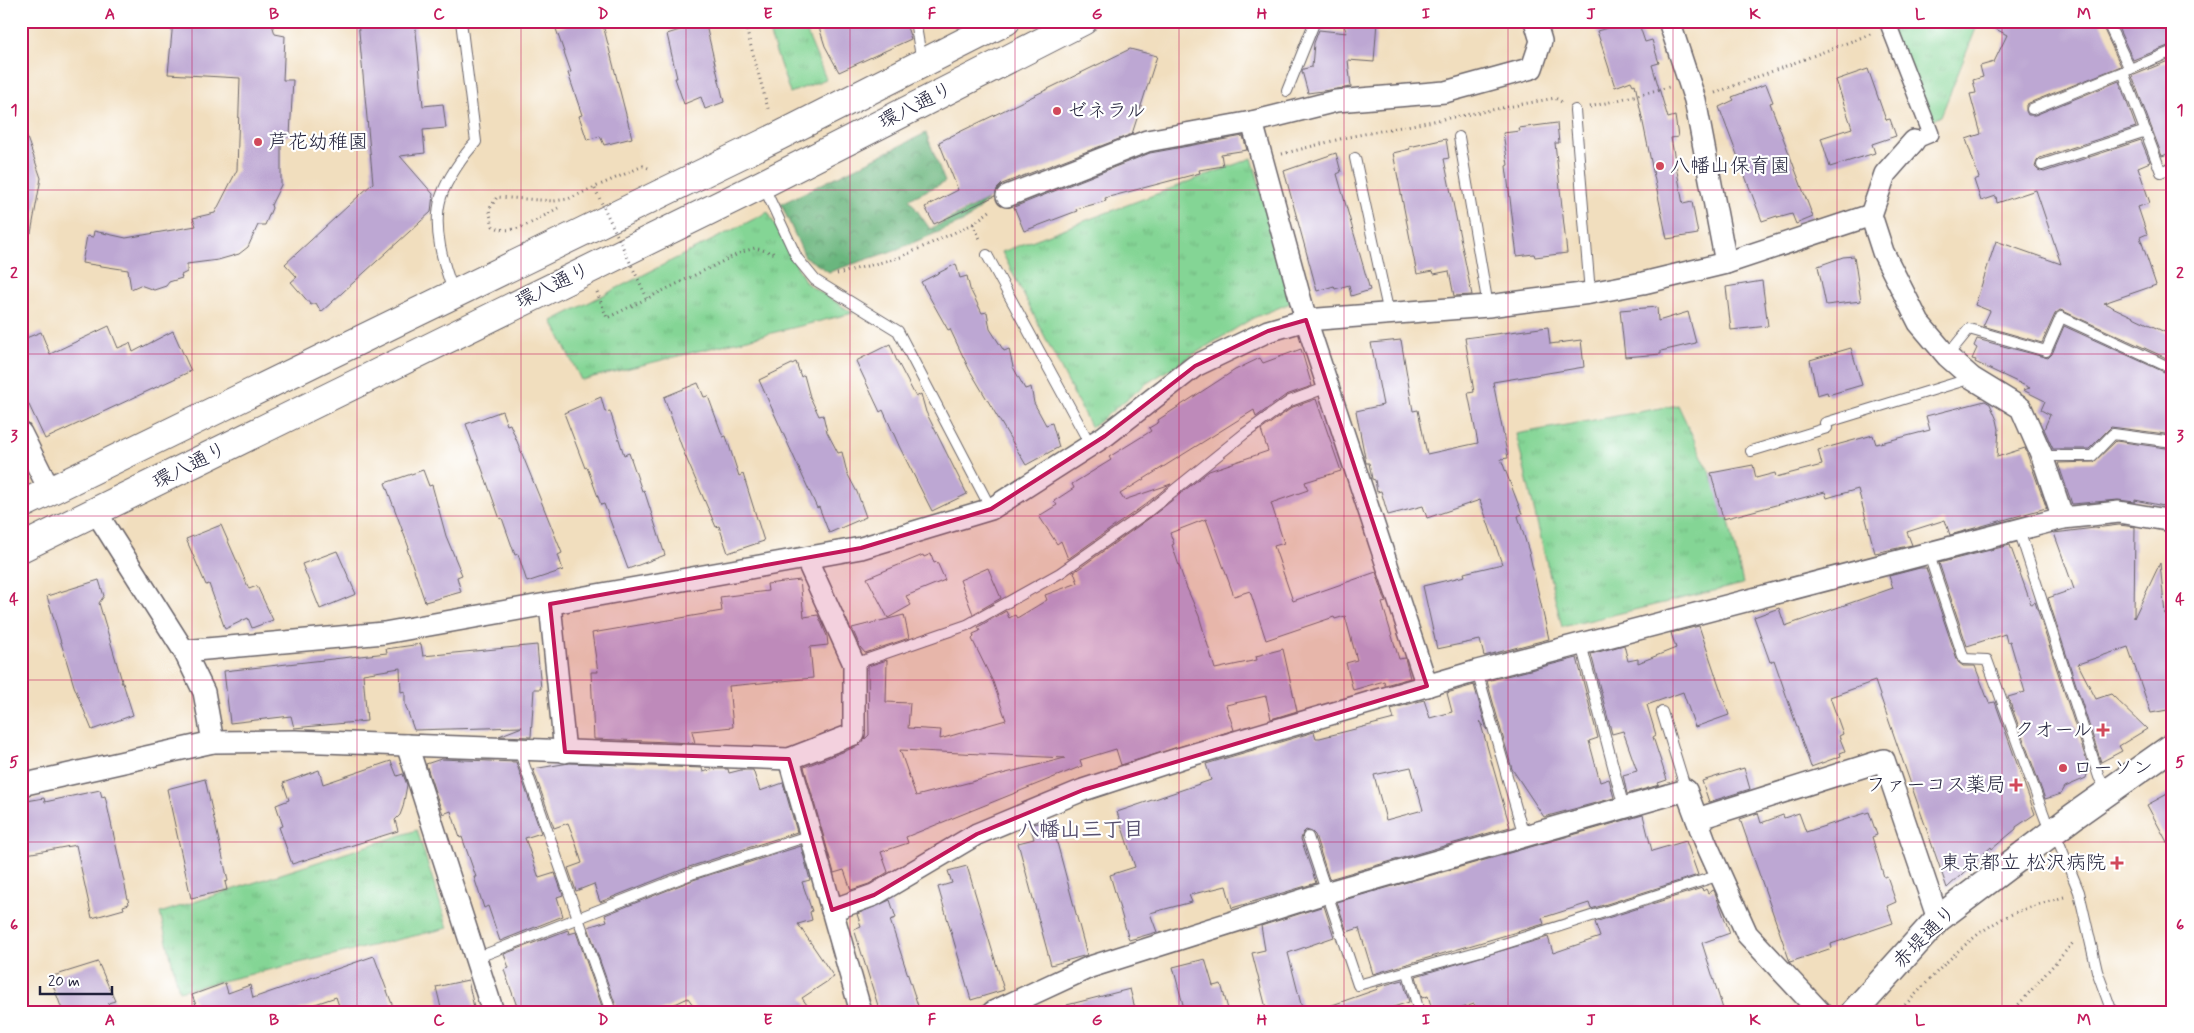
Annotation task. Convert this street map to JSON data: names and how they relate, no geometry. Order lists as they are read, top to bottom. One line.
{"streets":{"main road":["環八通り"],"street":["赤堤通り"]},"districts":["八幡山三丁目"],"places":{"other":["ゼネラル","芦花幼稚園","八幡山保育園","ローソン"],"health":["クオール","ファーコス薬局","東京都立 松沢病院"]},"scale_bar":"20 m","grid":{"columns":["A","B","C","D","E","F","G","H","I","J","K","L","M"],"rows":["1","2","3","4","5","6"]}}
